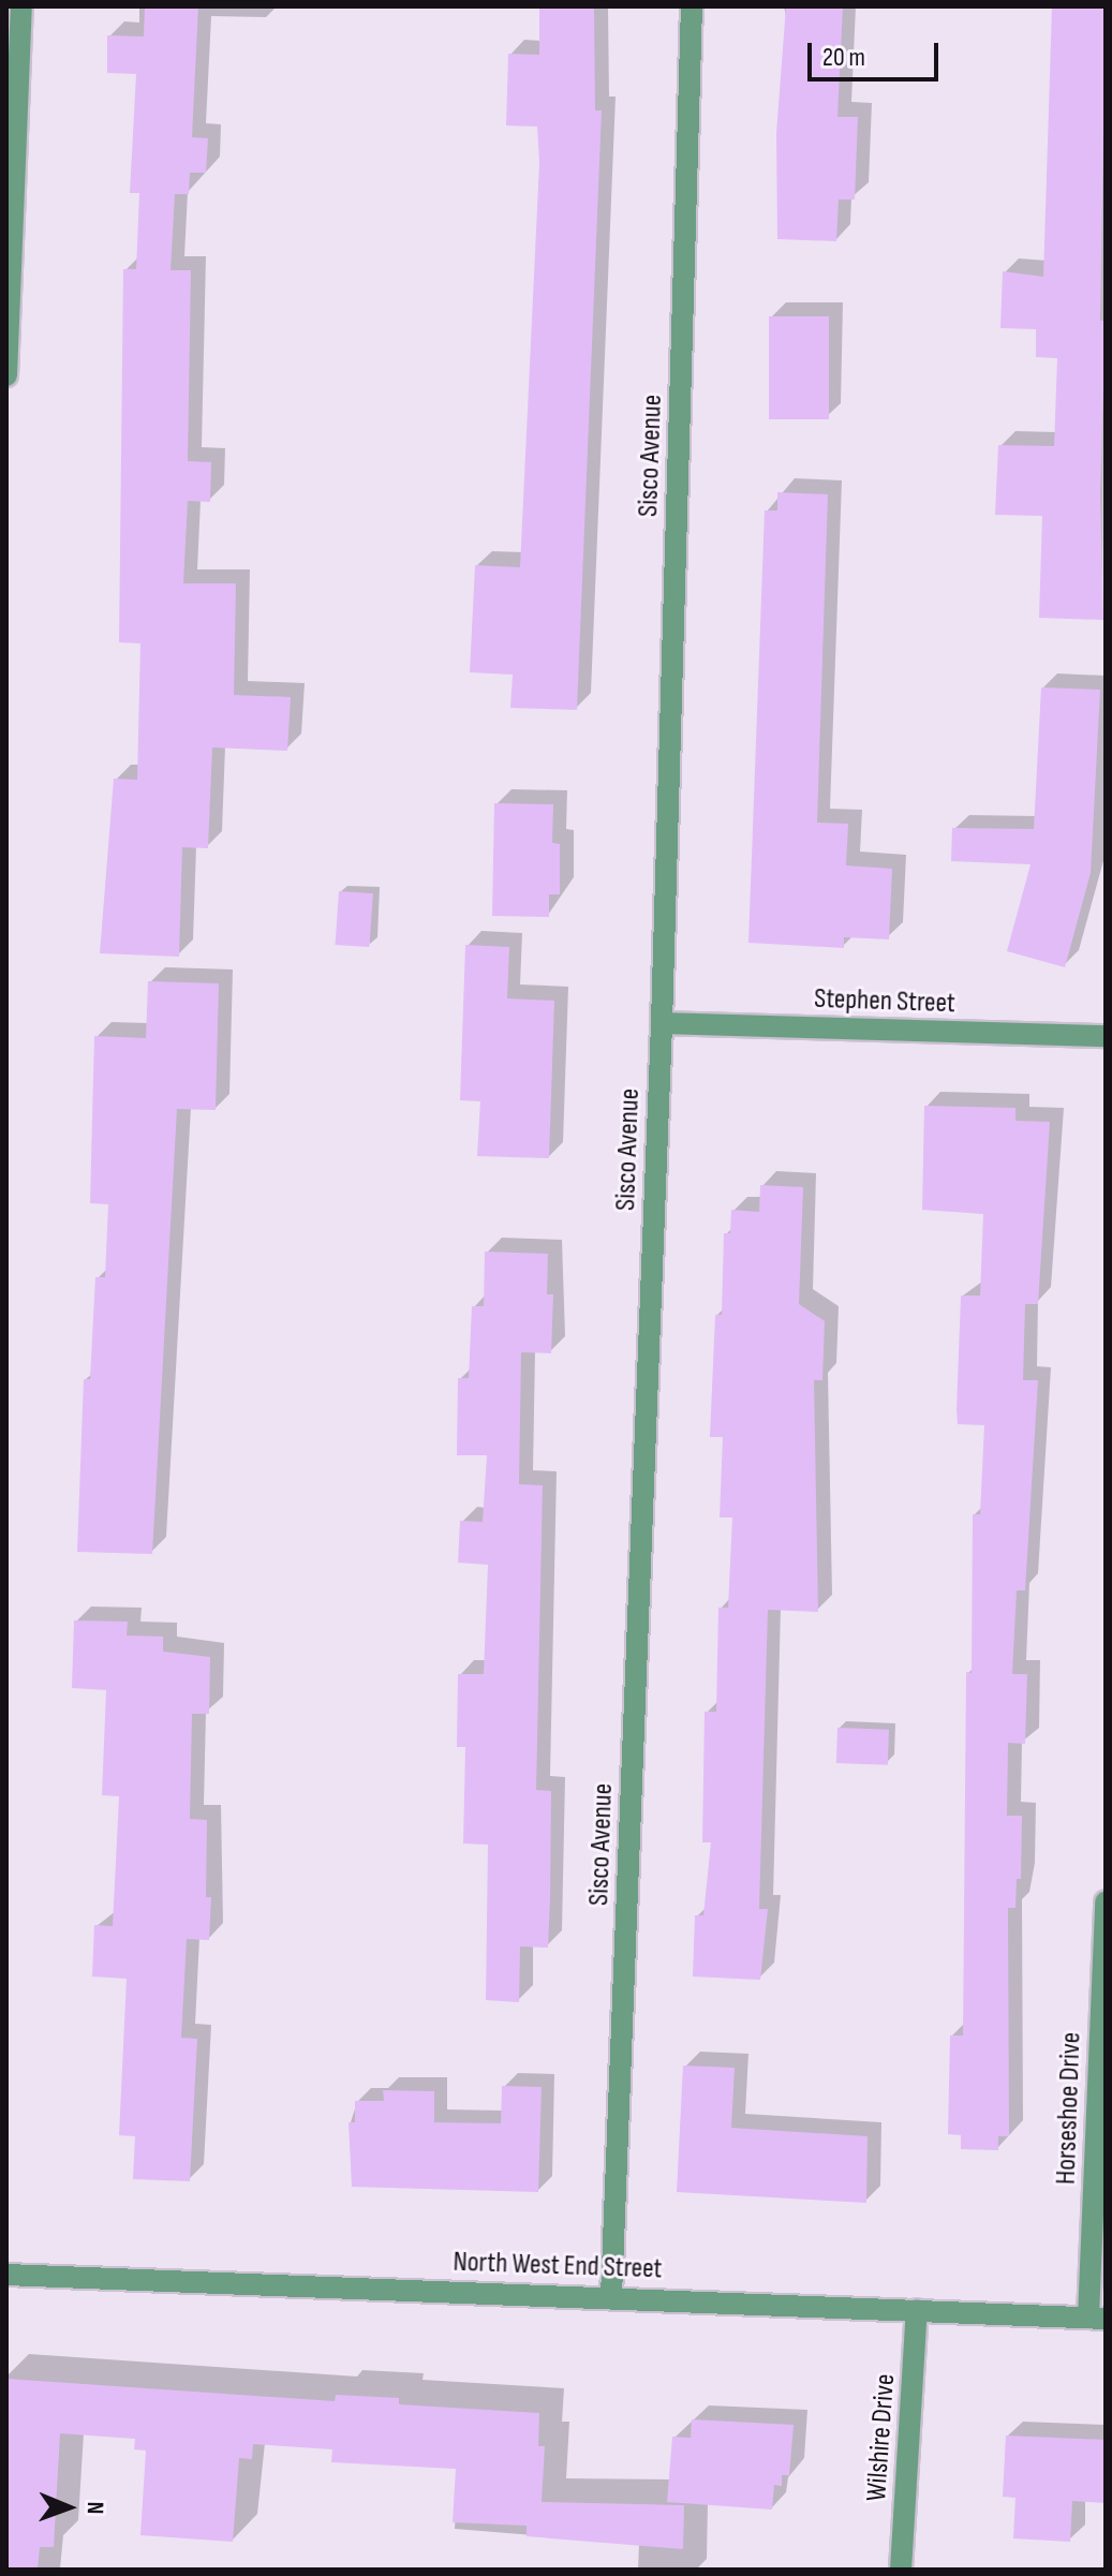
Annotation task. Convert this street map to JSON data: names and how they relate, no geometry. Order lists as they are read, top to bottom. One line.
{"streets":{"street":["Sisco Avenue","Stephen Street","Horseshoe Drive","North West End Street","Wilshire Drive"]},"crossings":[["Sisco Avenue","Stephen Street"],["Sisco Avenue","North West End Street"],["Horseshoe Drive","North West End Street"],["North West End Street","Wilshire Drive"]],"scale_bar":"20 m","north":"right"}
